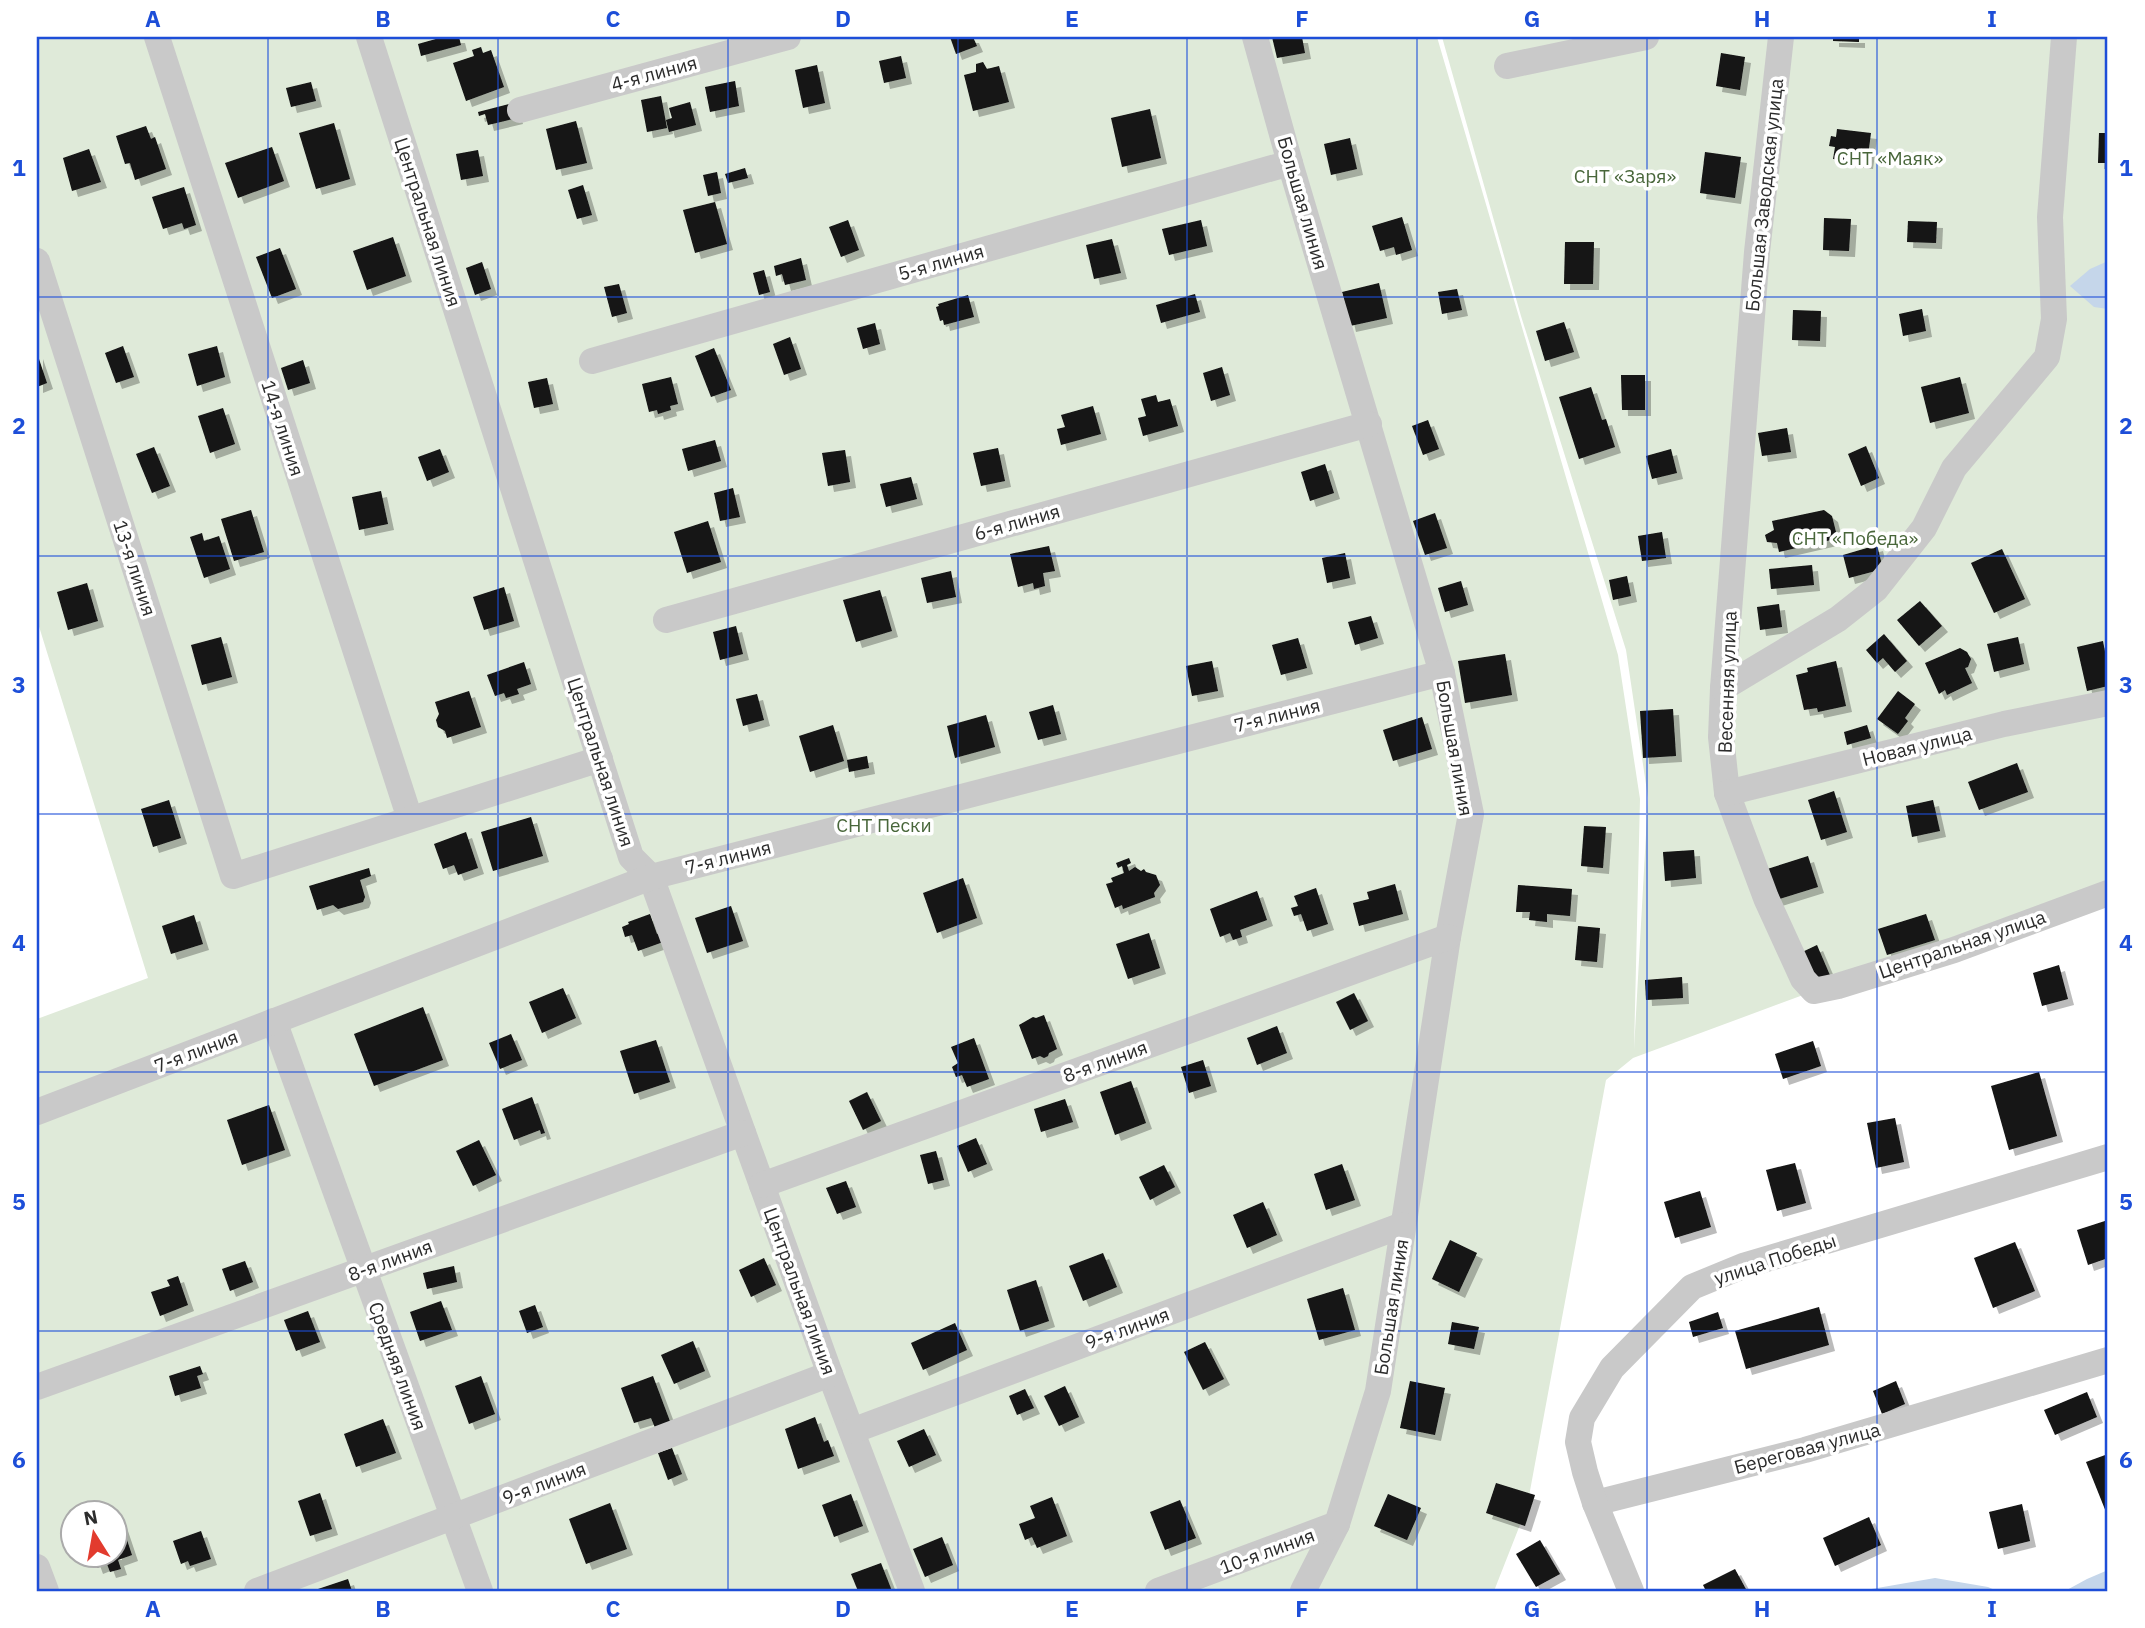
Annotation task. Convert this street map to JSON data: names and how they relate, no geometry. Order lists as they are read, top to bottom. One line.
{"streets":{"street":["4-я линия","Большая Заводская улица","Большая линия","Центральная линия","5-я линия","14-я линия","6-я линия","13-я линия","Весенняя улица","7-я линия","Новая улица","Центральная улица","8-я линия","улица Победы","9-я линия","Средняя линия","Береговая улица","10-я линия"]},"crossings":[["Большая Заводская улица","Весенняя улица"],["Большая линия","5-я линия"],["Большая линия","6-я линия"],["Большая линия","7-я линия"],["Большая линия","8-я линия"],["Большая линия","9-я линия"],["Большая линия","10-я линия"],["Центральная линия","7-я линия"],["Центральная линия","8-я линия"],["Центральная линия","9-я линия"],["14-я линия","13-я линия"],["Весенняя улица","Новая улица"],["Весенняя улица","Центральная улица"],["7-я линия","Средняя линия"],["8-я линия","Средняя линия"],["улица Победы","Береговая улица"],["9-я линия","Средняя линия"]],"parks":["СНТ «Маяк»","СНТ «Заря»","СНТ «Победа»","СНТ Пески"],"north":"top","grid":{"columns":["A","B","C","D","E","F","G","H","I"],"rows":["1","2","3","4","5","6"]}}
